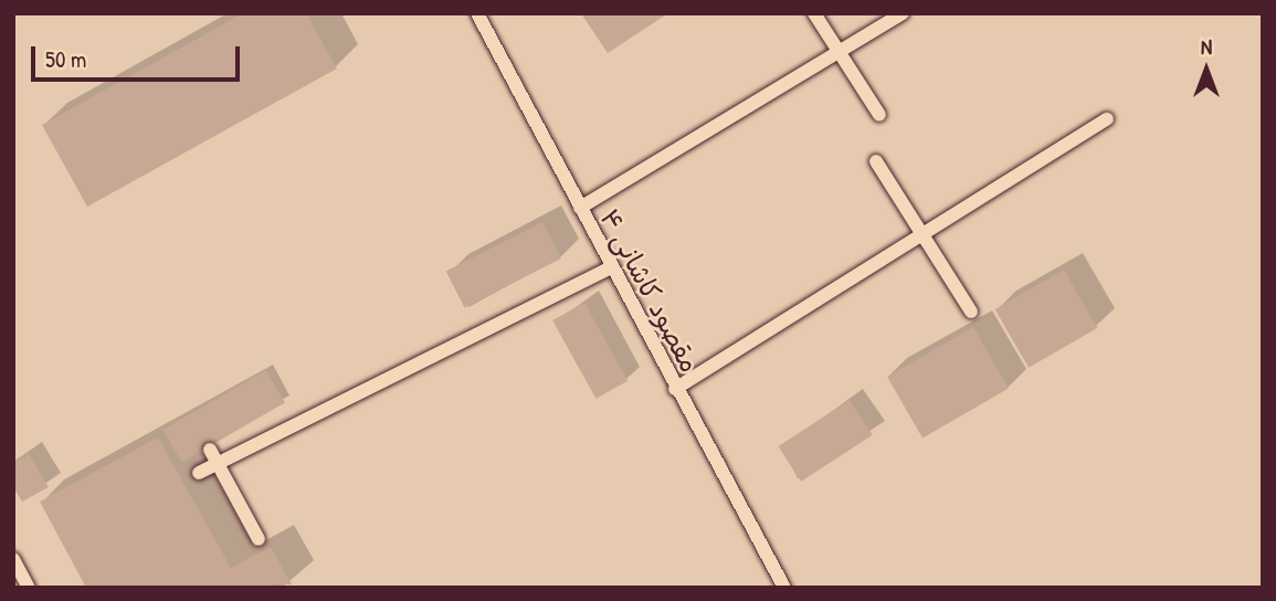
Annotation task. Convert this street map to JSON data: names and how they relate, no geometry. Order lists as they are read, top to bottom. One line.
{"streets":{"lane":["مقصود کاشانی ۴"]},"scale_bar":"50 m","north":"top"}
